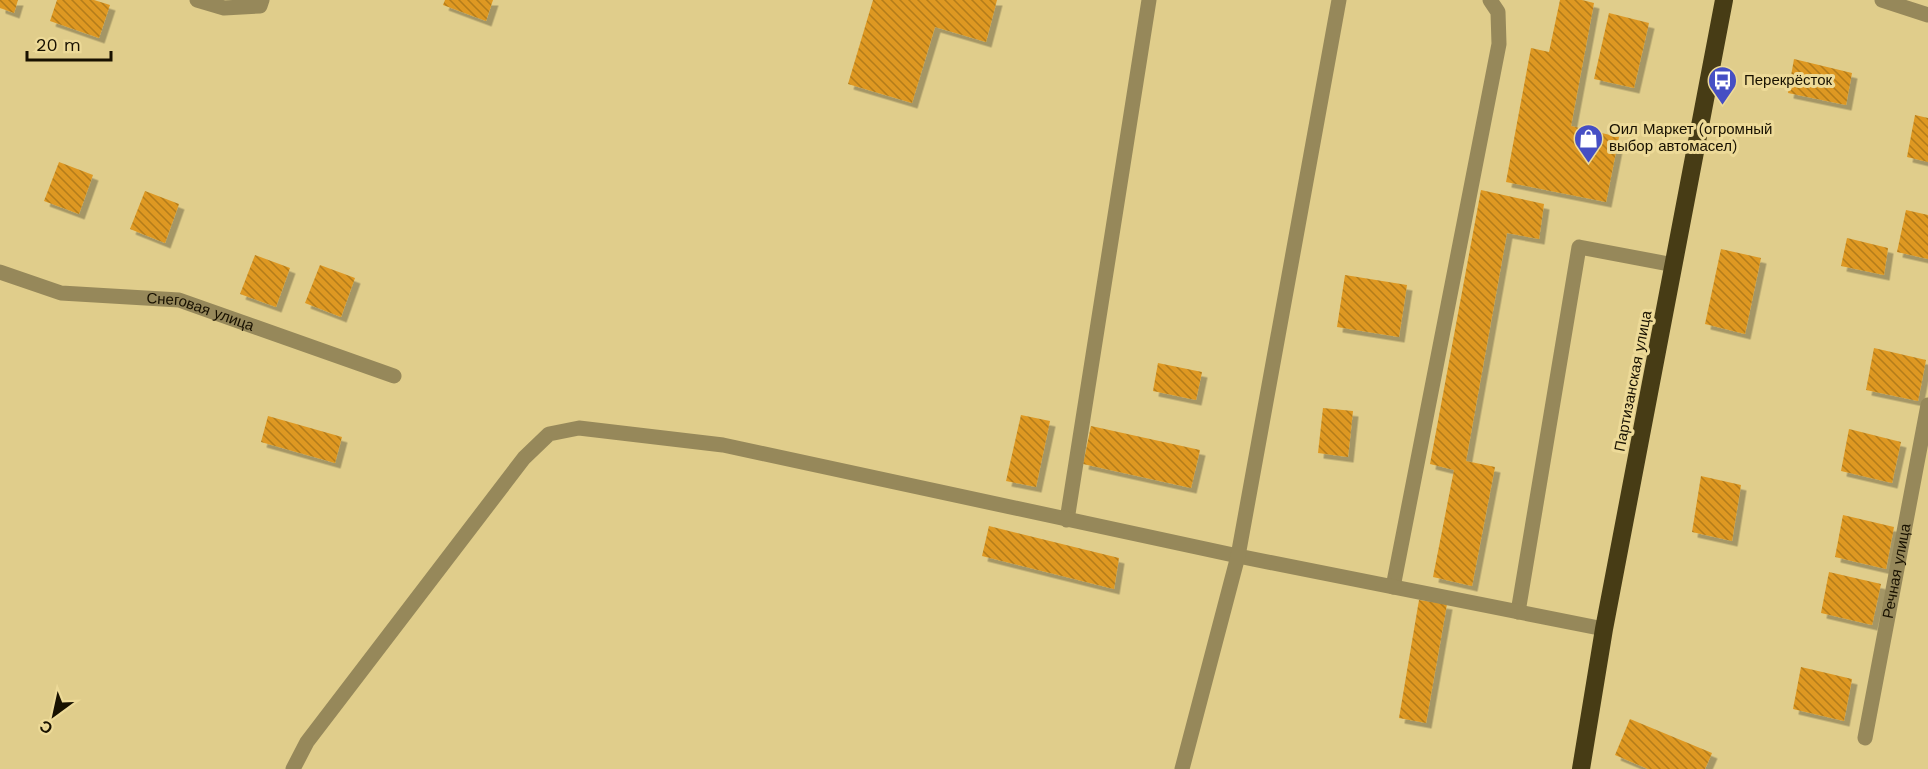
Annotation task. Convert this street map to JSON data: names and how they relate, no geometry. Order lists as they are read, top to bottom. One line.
{"streets":{"highway":["Партизанская улица"],"street":["Снеговая улица","Речная улица"]},"places":{"bus stop":["Перекрёсток"],"shop":["Оил Маркет (огромный выбор автомасел)"]},"scale_bar":"20 m","north":"bottom left"}
